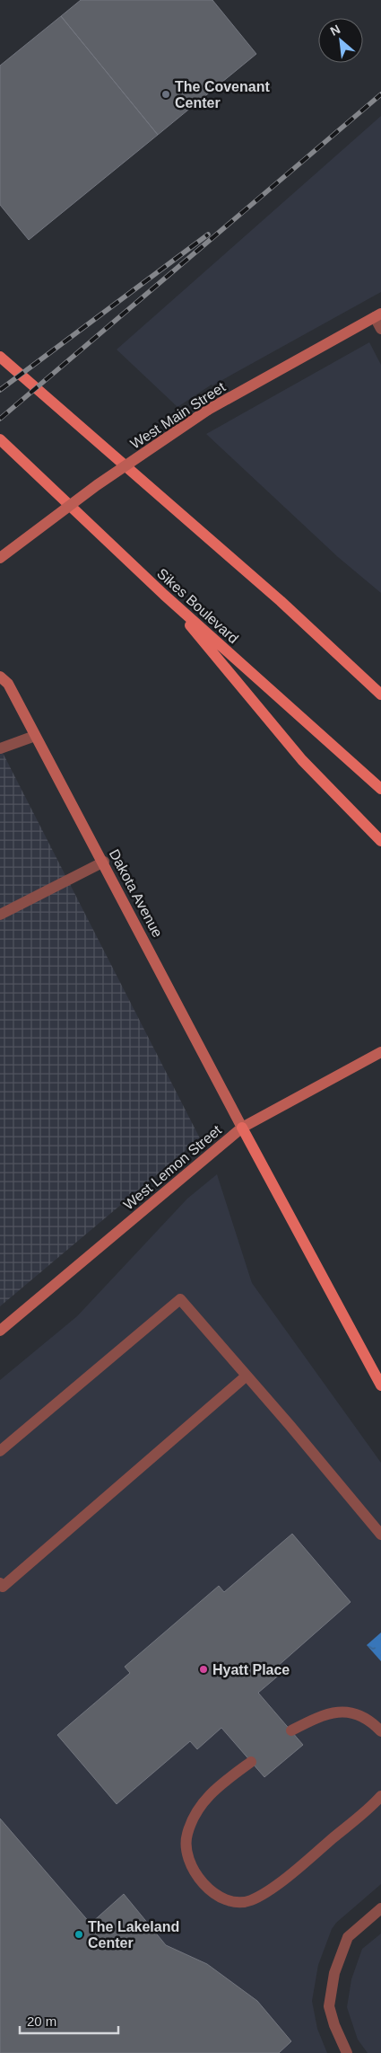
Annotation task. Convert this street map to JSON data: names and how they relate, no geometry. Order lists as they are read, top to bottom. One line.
{"streets":{"main road":["West Main Street","Sikes Boulevard","Dakota Avenue","West Lemon Street"]},"crossings":[["Dakota Avenue","West Lemon Street"]],"places":["The Covenant Center","Hyatt Place","The Lakeland Center"],"scale_bar":"20 m","north":"top left"}
